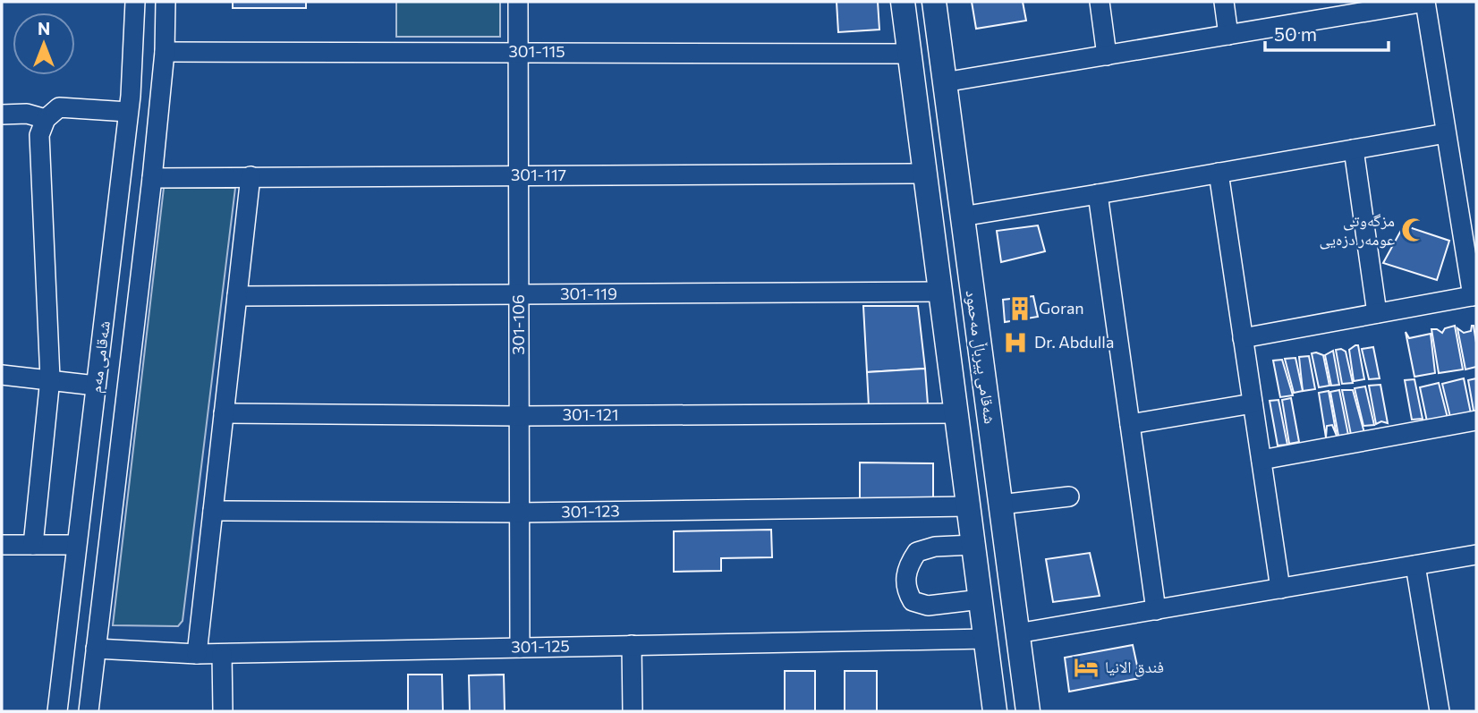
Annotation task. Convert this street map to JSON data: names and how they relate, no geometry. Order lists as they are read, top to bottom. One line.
{"streets":{"main road":["شەقامی پیرباڵ مەحمود"],"street":["301-115","301-117","301-119","301-106","شەقامی مەم","301-121","301-123","301-125"]},"crossings":[["301-115","301-106"],["301-115","شەقامی مەم"],["301-115","شەقامی پیرباڵ مەحمود"],["301-117","301-106"],["301-117","شەقامی مەم"],["301-117","شەقامی پیرباڵ مەحمود"],["301-119","301-106"],["301-119","شەقامی پیرباڵ مەحمود"],["301-106","301-121"],["301-106","301-123"],["301-106","301-125"],["شەقامی مەم","301-125"],["شەقامی پیرباڵ مەحمود","301-121"],["شەقامی پیرباڵ مەحمود","301-123"],["شەقامی پیرباڵ مەحمود","301-125"]],"places":{"mosque":["مزگەوتی عومەر دزەیی"],"building":["Goran"],"hospital":["Dr. Abdulla"],"hotel":["فندق الانيا"]},"scale_bar":"50 m","north":"top"}
